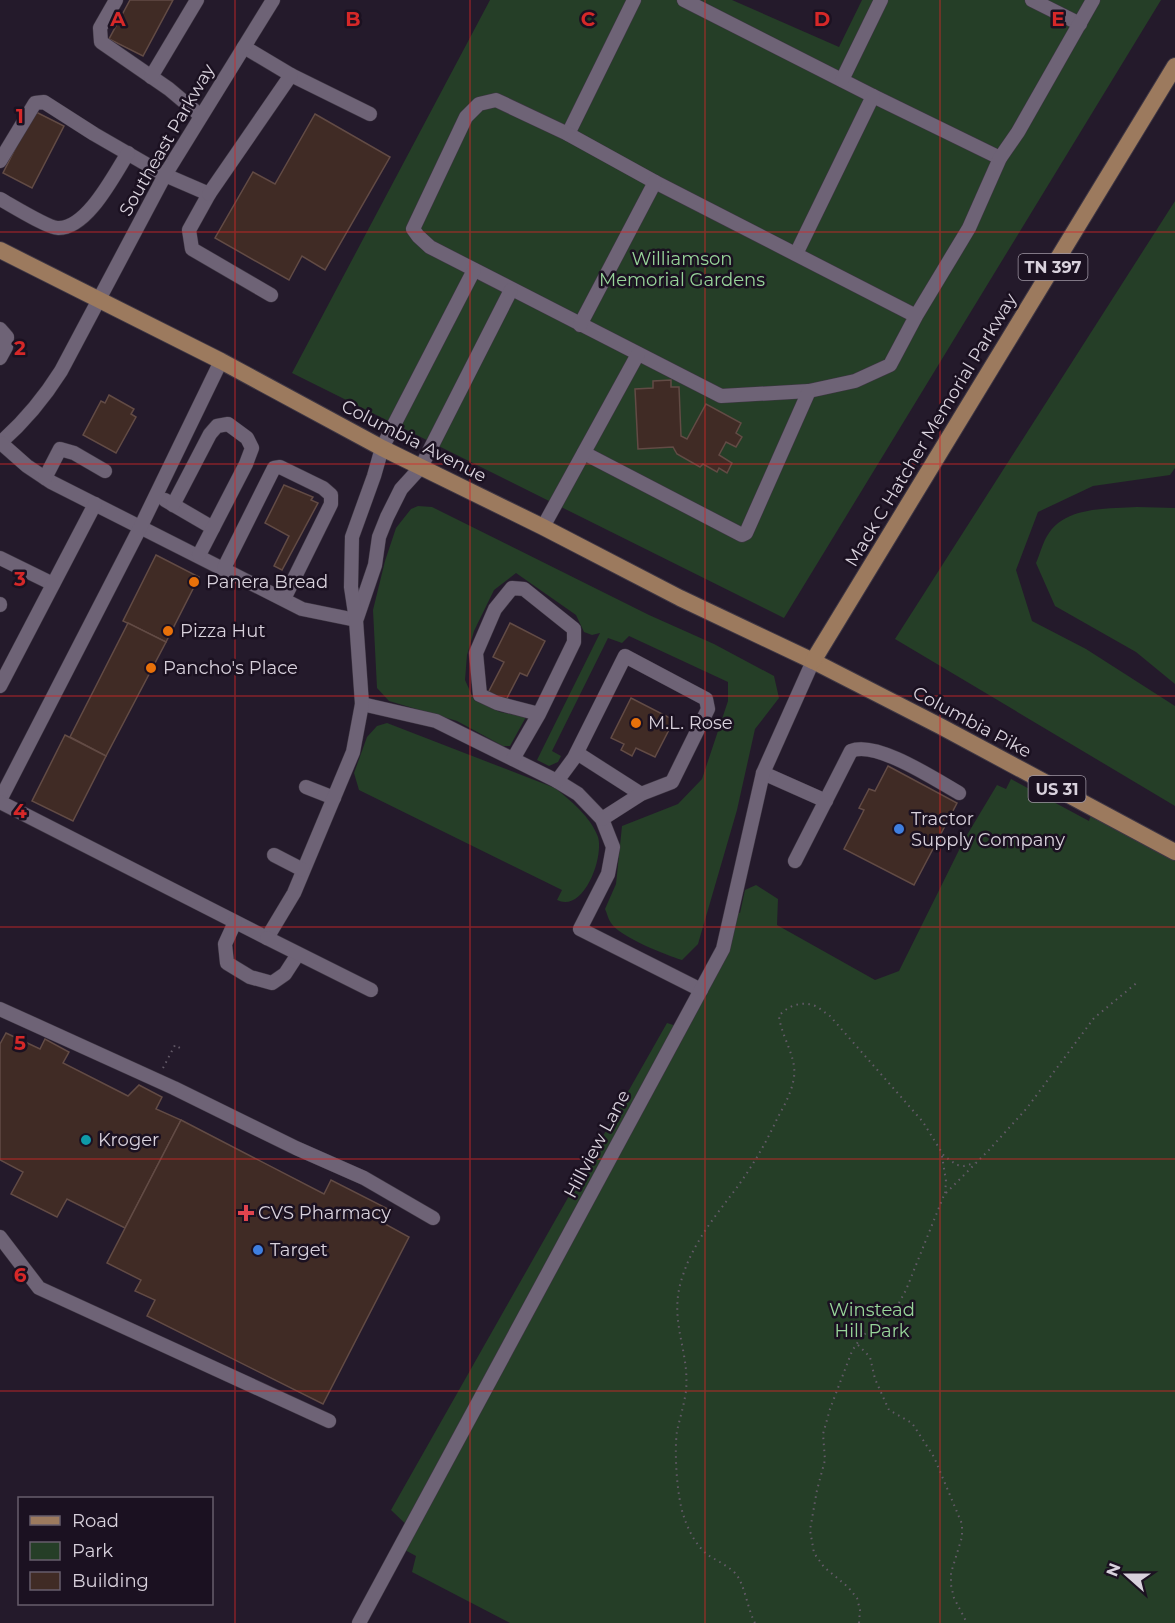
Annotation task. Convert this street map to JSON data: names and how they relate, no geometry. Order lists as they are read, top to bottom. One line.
{"streets":{"main road":["TN 397","Mack C Hatcher Memorial Parkway","Columbia Avenue","Columbia Pike","US 31"],"street":["Southeast Parkway","Hillview Lane"]},"crossings":[["Southeast Parkway","Columbia Avenue"],["Mack C Hatcher Memorial Parkway","Columbia Avenue"],["Mack C Hatcher Memorial Parkway","Columbia Pike"],["Mack C Hatcher Memorial Parkway","Hillview Lane"],["Columbia Avenue","Columbia Pike"],["Columbia Avenue","Hillview Lane"],["Columbia Pike","Hillview Lane"]],"parks":["Williamson Memorial Gardens","Winstead Hill Park"],"places":{"other":["Panera Bread","Pizza Hut","Pancho's Place","M.L. Rose","Tractor Supply Company","Kroger","Target"],"health":["CVS Pharmacy"]},"legend":["Road","Park","Building"],"north":"left","grid":{"columns":["A","B","C","D","E"],"rows":["1","2","3","4","5","6"]}}
